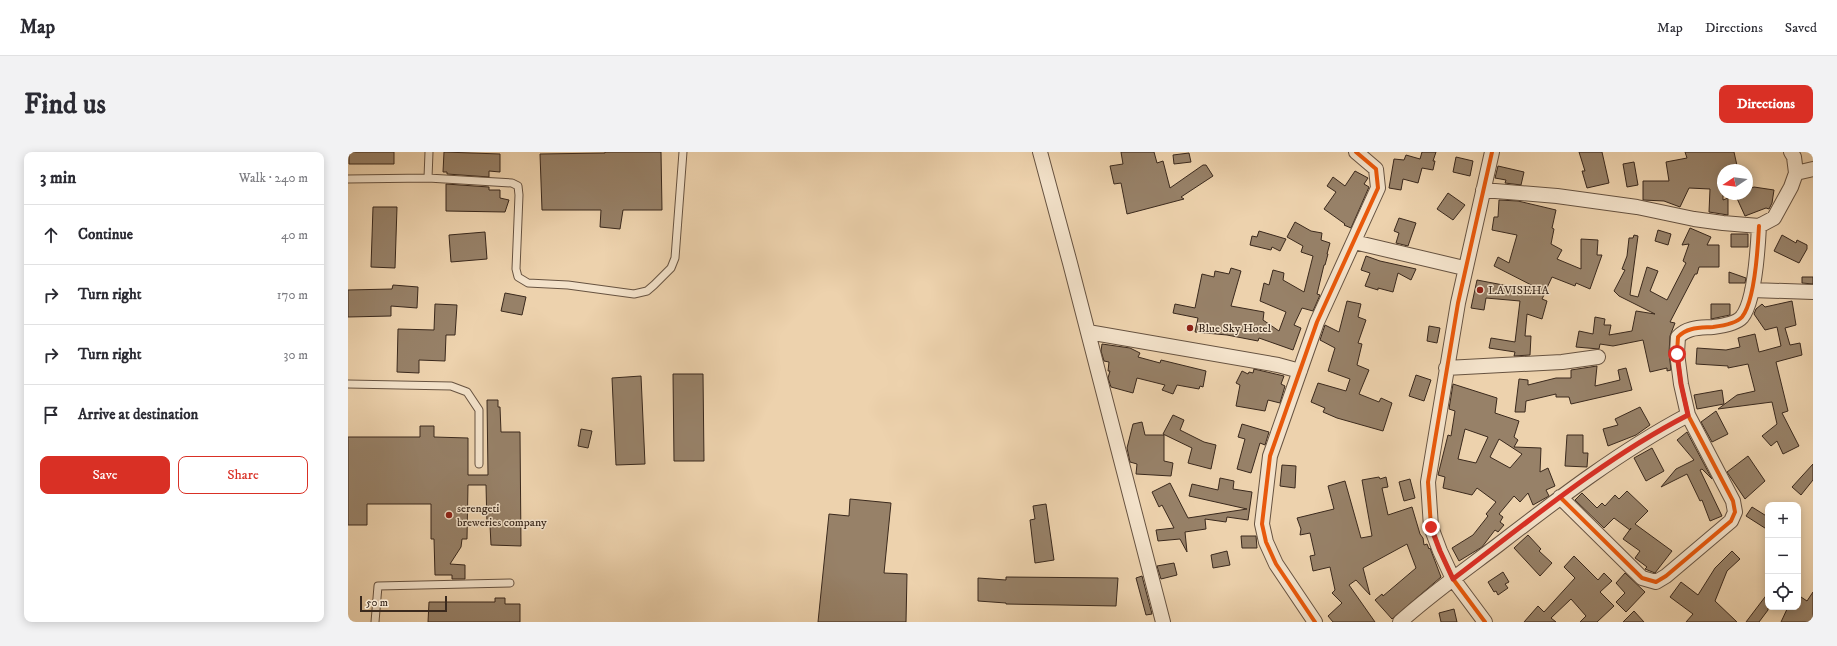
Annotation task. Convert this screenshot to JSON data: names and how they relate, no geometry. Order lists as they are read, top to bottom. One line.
{"places":["LAVISEHA","Blue Sky Hotel","serengeti breweries company"],"scale_bar":"50 m","north":"left","page":{"header":"Map","nav":["Map","Directions","Saved"],"buttons":["Directions",["Save","Share"]],"title":"Find us","heading":["3 min","Walk · 240 m"],"list":[["Continue","40 m"],["Turn right","170 m"],["Turn right","30 m"],"Arrive at destination"],"map_buttons":["+","−"],"scale":"50 m"}}
